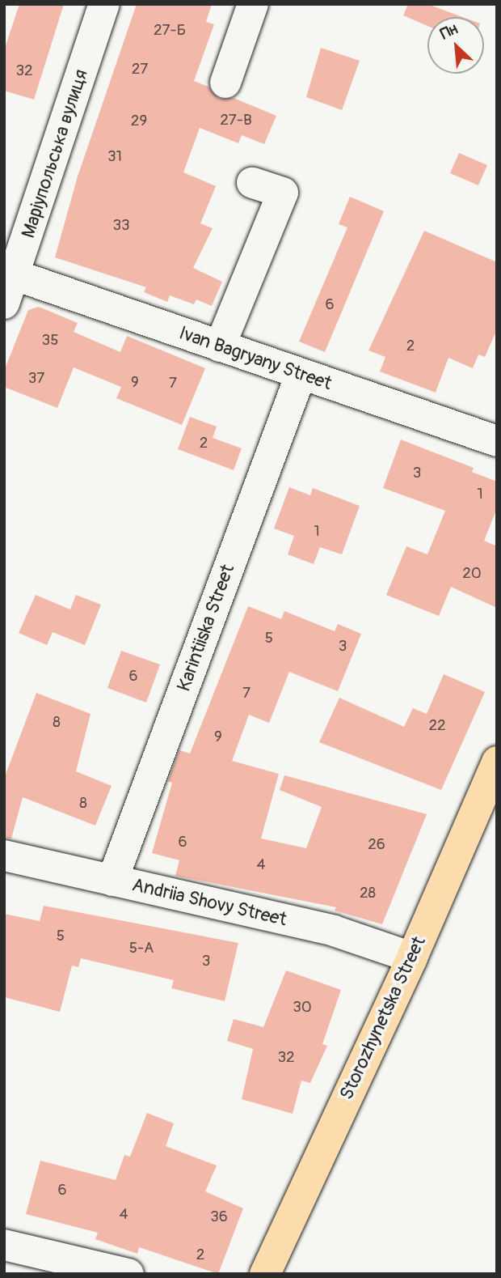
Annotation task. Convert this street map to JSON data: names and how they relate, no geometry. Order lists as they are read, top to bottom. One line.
{"streets":{"main road":["Storozhynetska Street"],"street":["Маріупольська вулиця","Ivan Bagryany Street","Karintiiska Street","Andriia Shovy Street"]},"crossings":[["Маріупольська вулиця","Ivan Bagryany Street"],["Ivan Bagryany Street","Karintiiska Street"],["Karintiiska Street","Andriia Shovy Street"],["Andriia Shovy Street","Storozhynetska Street"]],"house_numbers":["27-Б","27","32","27-В","29","31","33","6","35","2","37","9","7","2","3","1","1","20","5","3","6","7","8","22","9","8","6","26","4","28","5","5-А","3","30","32","6","4","36","2"],"north":"top left"}
